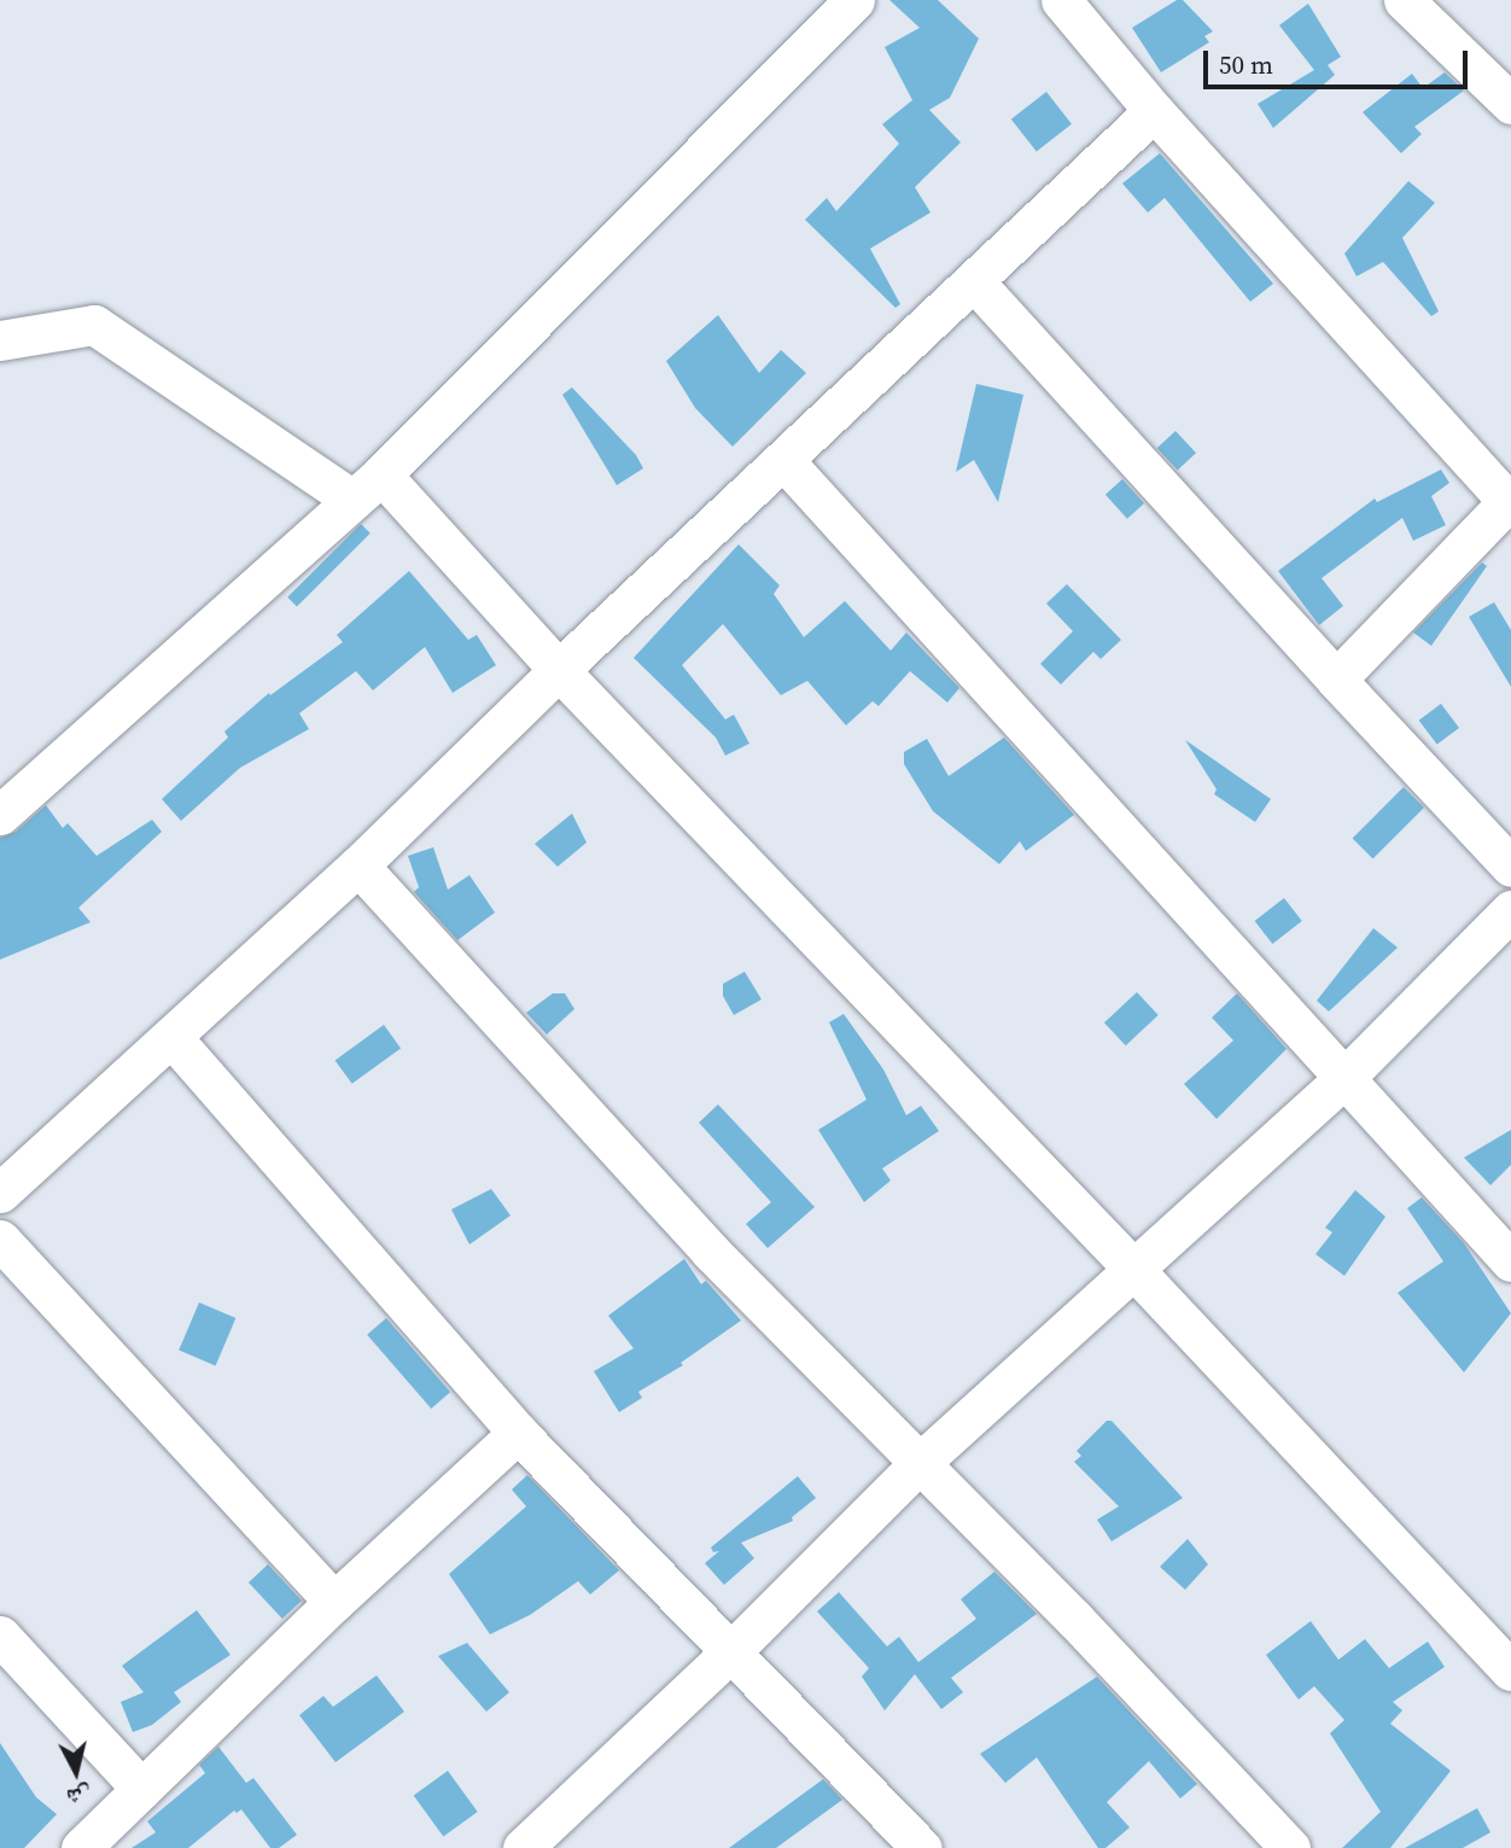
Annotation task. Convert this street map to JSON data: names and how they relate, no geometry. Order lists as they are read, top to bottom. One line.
{"scale_bar":"50 m","north":"bottom"}
